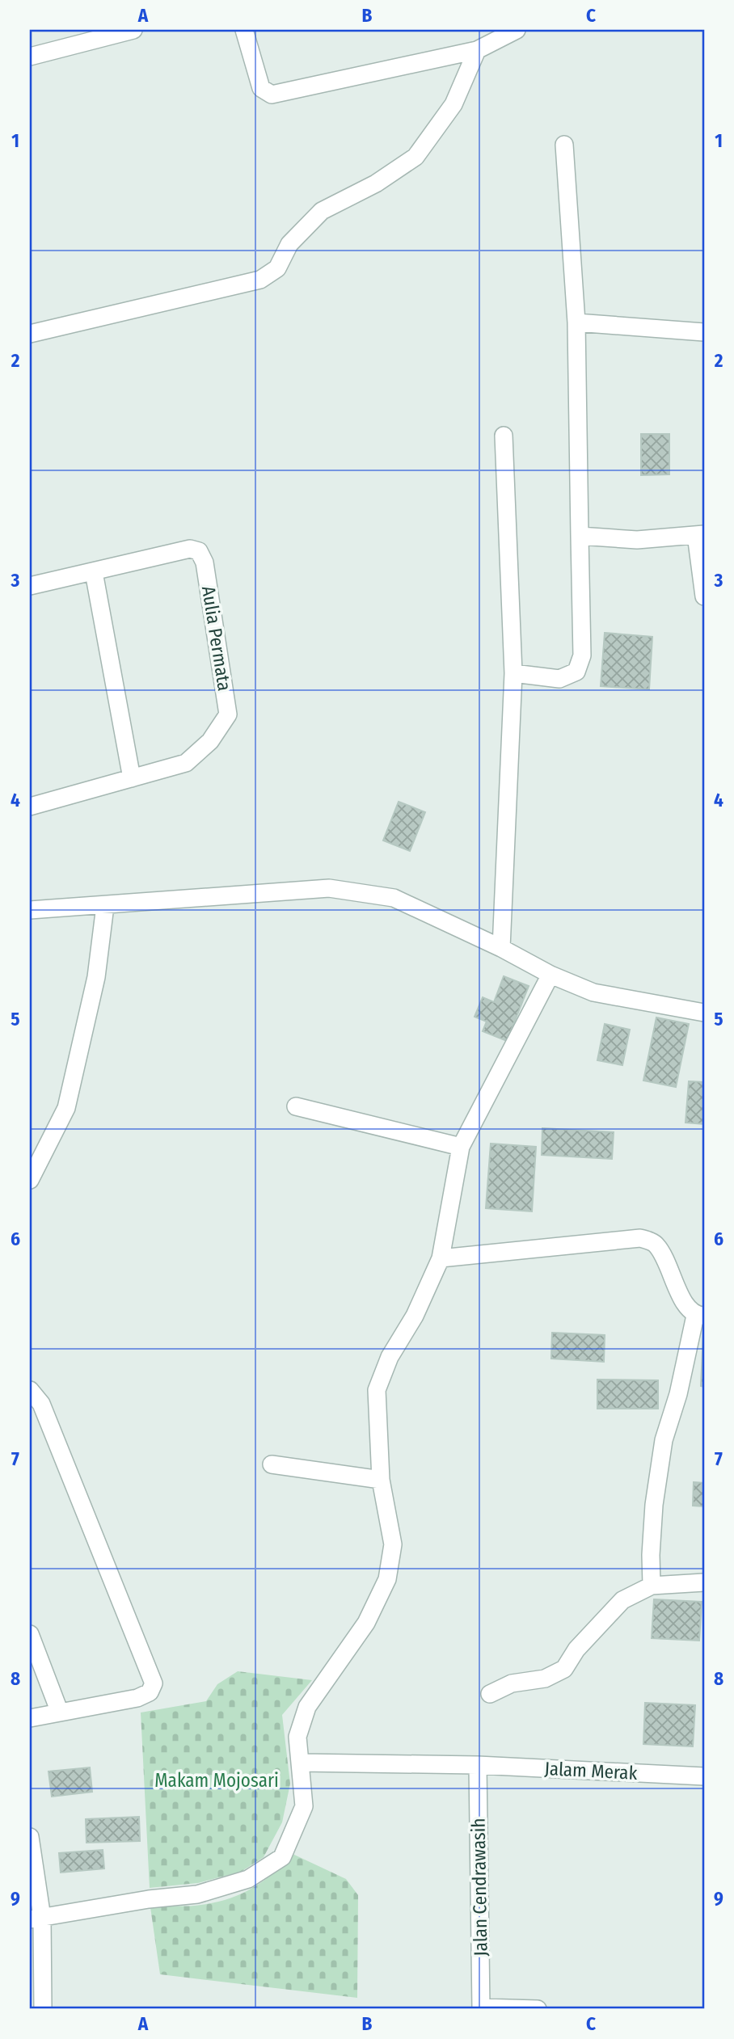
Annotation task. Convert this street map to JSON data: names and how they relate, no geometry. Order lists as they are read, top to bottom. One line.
{"streets":{"street":["Aulia Permata","Jalam Merak","Jalan Cendrawasih"]},"crossings":[["Jalam Merak","Jalan Cendrawasih"]],"parks":["Makam Mojosari"],"grid":{"columns":["A","B","C"],"rows":["1","2","3","4","5","6","7","8","9"]}}
